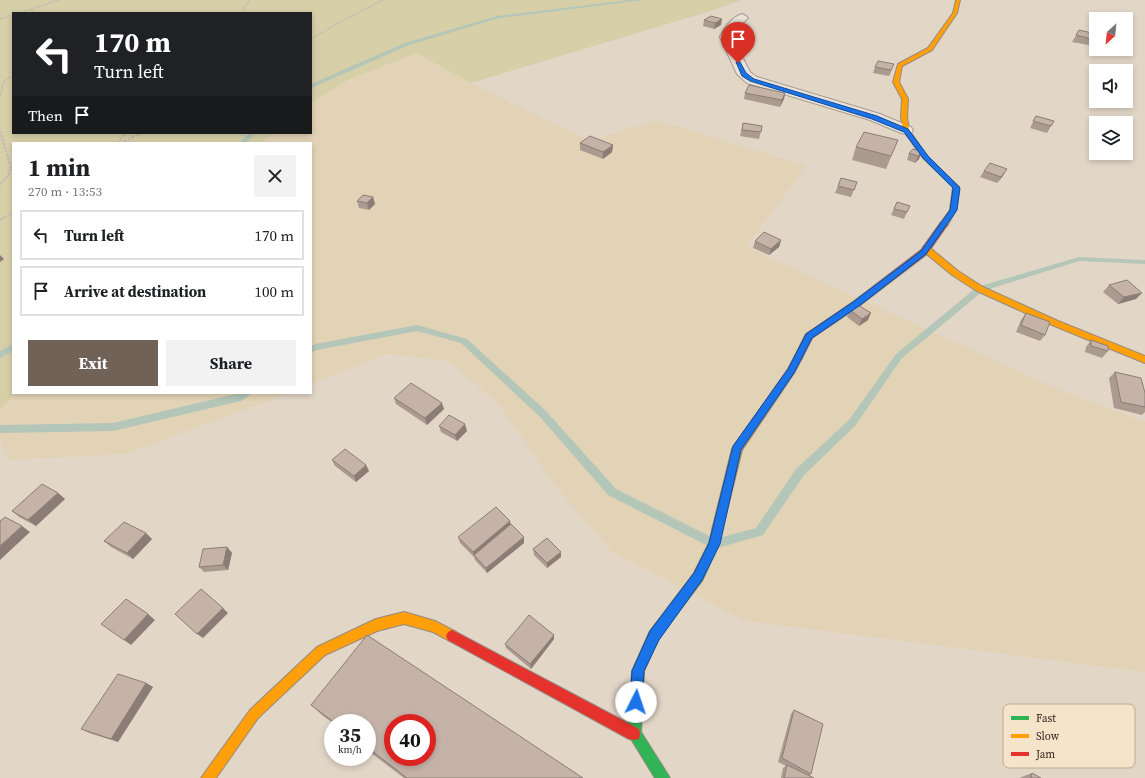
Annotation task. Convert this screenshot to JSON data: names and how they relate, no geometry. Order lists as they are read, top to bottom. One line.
{"legend":["Fast","Slow","Jam"],"north":"bottom left","page":{"turn":["170 m","Turn left"],"then":"Then","heading":["1 min","270 m · 13:53"],"list":[{"name":"Turn left","value":"170 m"},{"name":"Arrive at destination","value":"100 m"}],"buttons":["Exit","Share"],"speed":"35 km/h","limit":"40"}}
